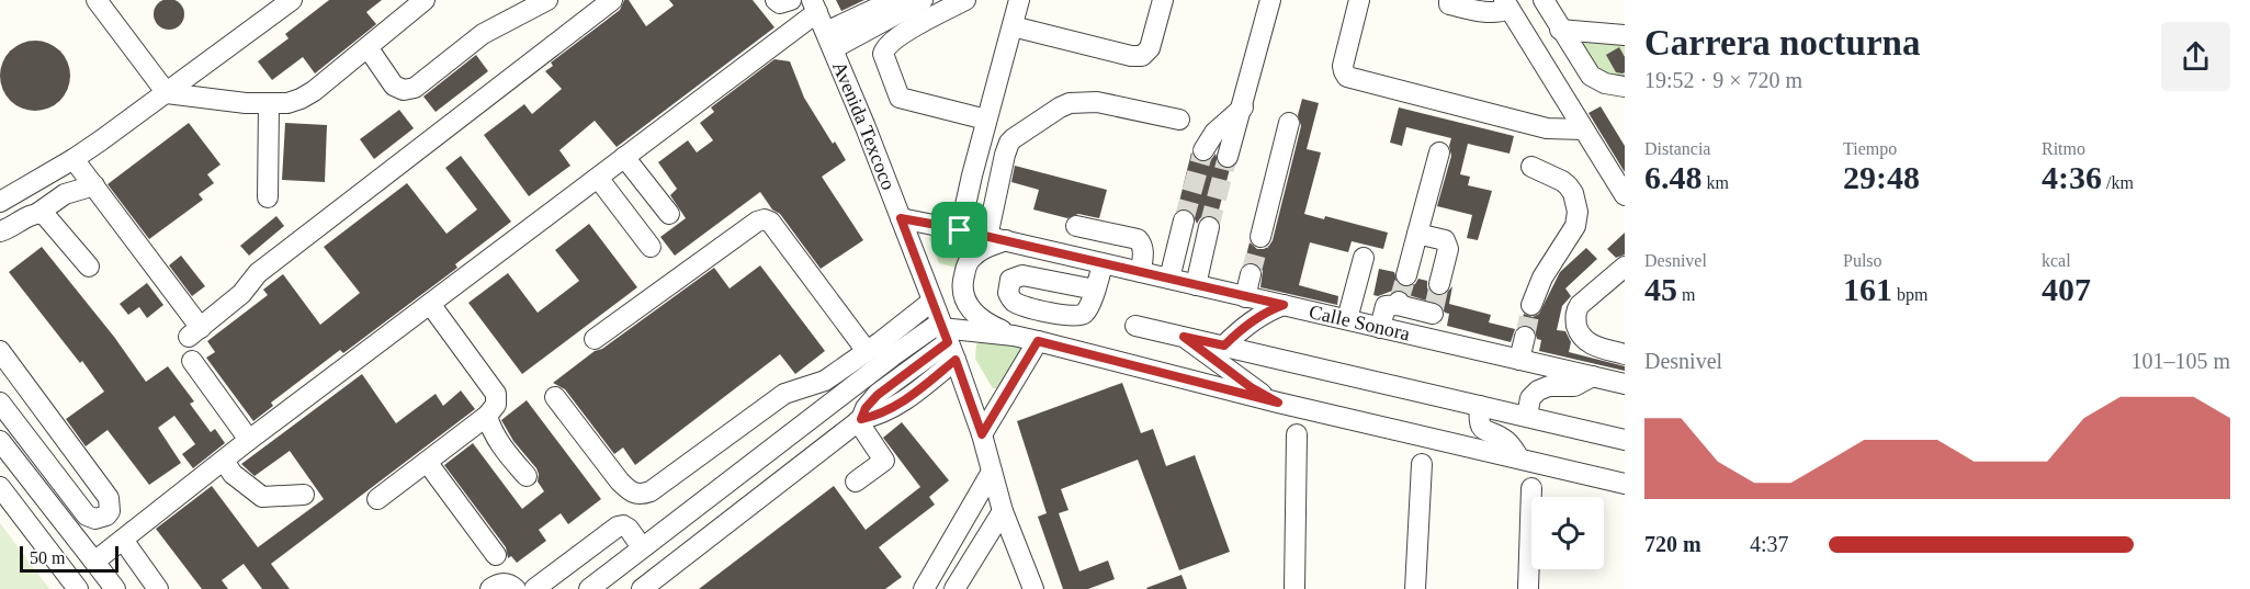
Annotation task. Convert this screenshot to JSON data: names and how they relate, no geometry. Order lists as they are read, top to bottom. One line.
{"streets":{"street":["Avenida Texcoco","Calle Sonora"]},"crossings":[["Avenida Texcoco","Calle Sonora"]],"scale_bar":"50 m","page":{"heading":["Carrera nocturna","19:52 · 9 × 720 m"],"stats":[["Distancia","6.48 km"],["Tiempo","29:48"],["Ritmo","4:36 /km"],["Desnivel","45 m"],["Pulso","161 bpm"],["kcal","407"]],"chart":["Desnivel","101–105 m"],"list":[{"name":"720 m","note":"4:37"}],"scale":"50 m"}}
